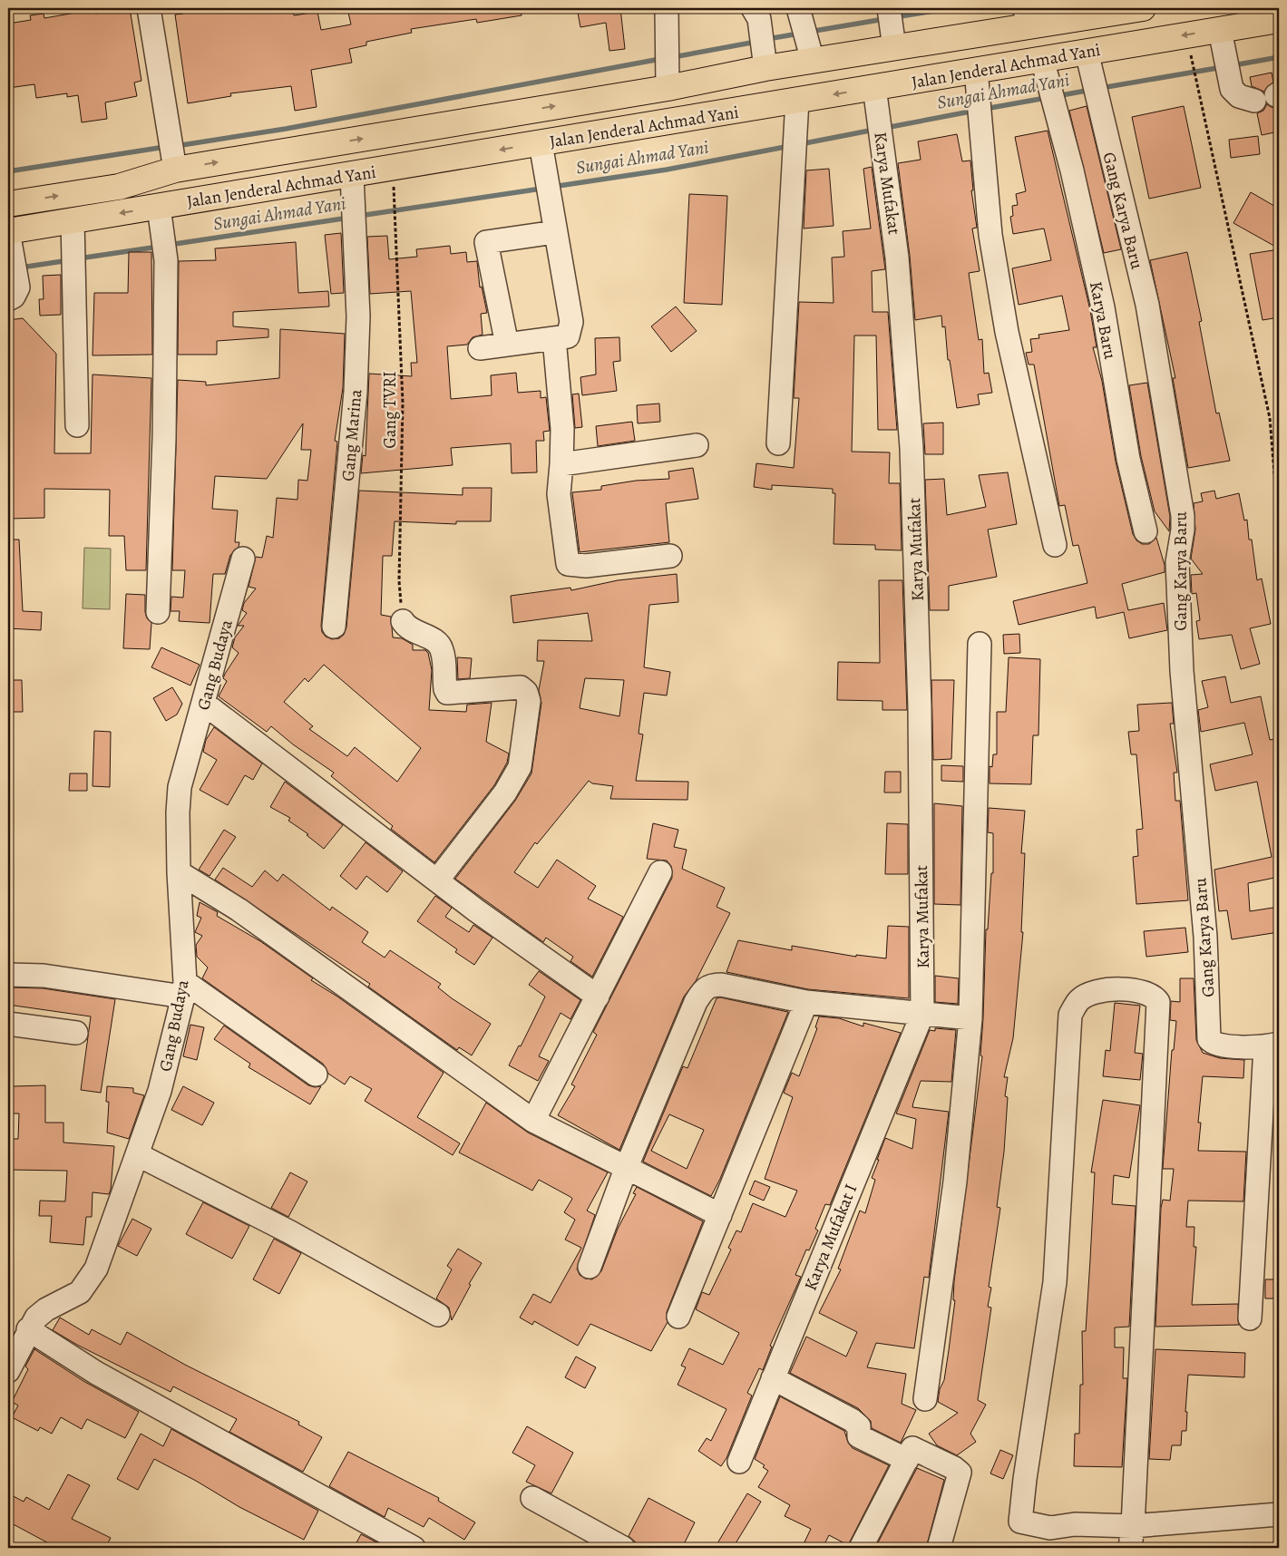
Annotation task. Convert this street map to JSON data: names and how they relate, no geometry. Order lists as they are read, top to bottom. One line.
{"streets":{"highway":["Jalan Jenderal Achmad Yani"],"street":["Karya Mufakat","Gang Karya Baru","Karya Baru","Gang Marina","Gang Budaya","Karya Mufakat I"],"path":["Gang TVRI"]},"crossings":[["Jalan Jenderal Achmad Yani","Karya Mufakat"],["Jalan Jenderal Achmad Yani","Gang Karya Baru"],["Jalan Jenderal Achmad Yani","Karya Baru"],["Jalan Jenderal Achmad Yani","Gang Marina"],["Karya Mufakat","Karya Mufakat I"]],"water":["Sungai Ahmad Yani"]}
